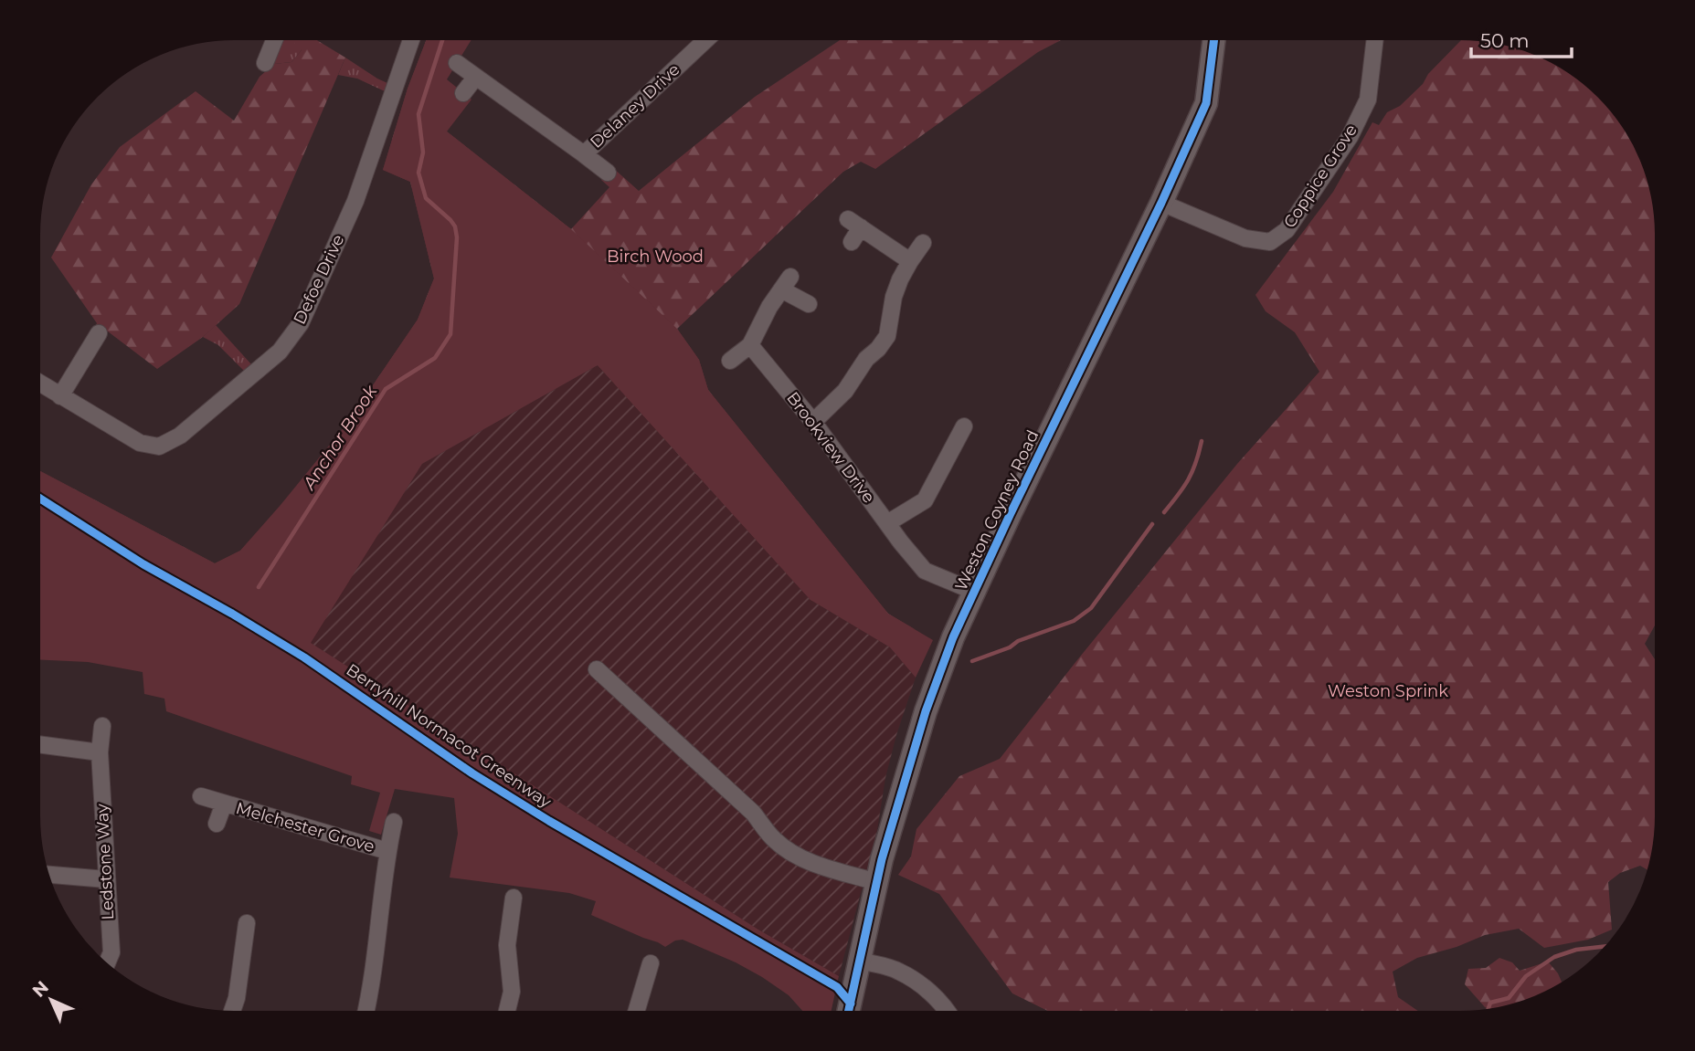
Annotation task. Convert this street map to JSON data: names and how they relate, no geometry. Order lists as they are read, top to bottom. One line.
{"streets":{"street":["Delaney Drive","Coppice Grove","Defoe Drive","Brookview Drive","Weston Coyney Road","Melchester Grove","Ledstone Way"],"cycle path":["Berryhill Normacot Greenway"]},"crossings":[["Coppice Grove","Weston Coyney Road"],["Brookview Drive","Weston Coyney Road"]],"water":["Anchor Brook"],"parks":["Birch Wood","Weston Sprink"],"scale_bar":"50 m","north":"top left"}
